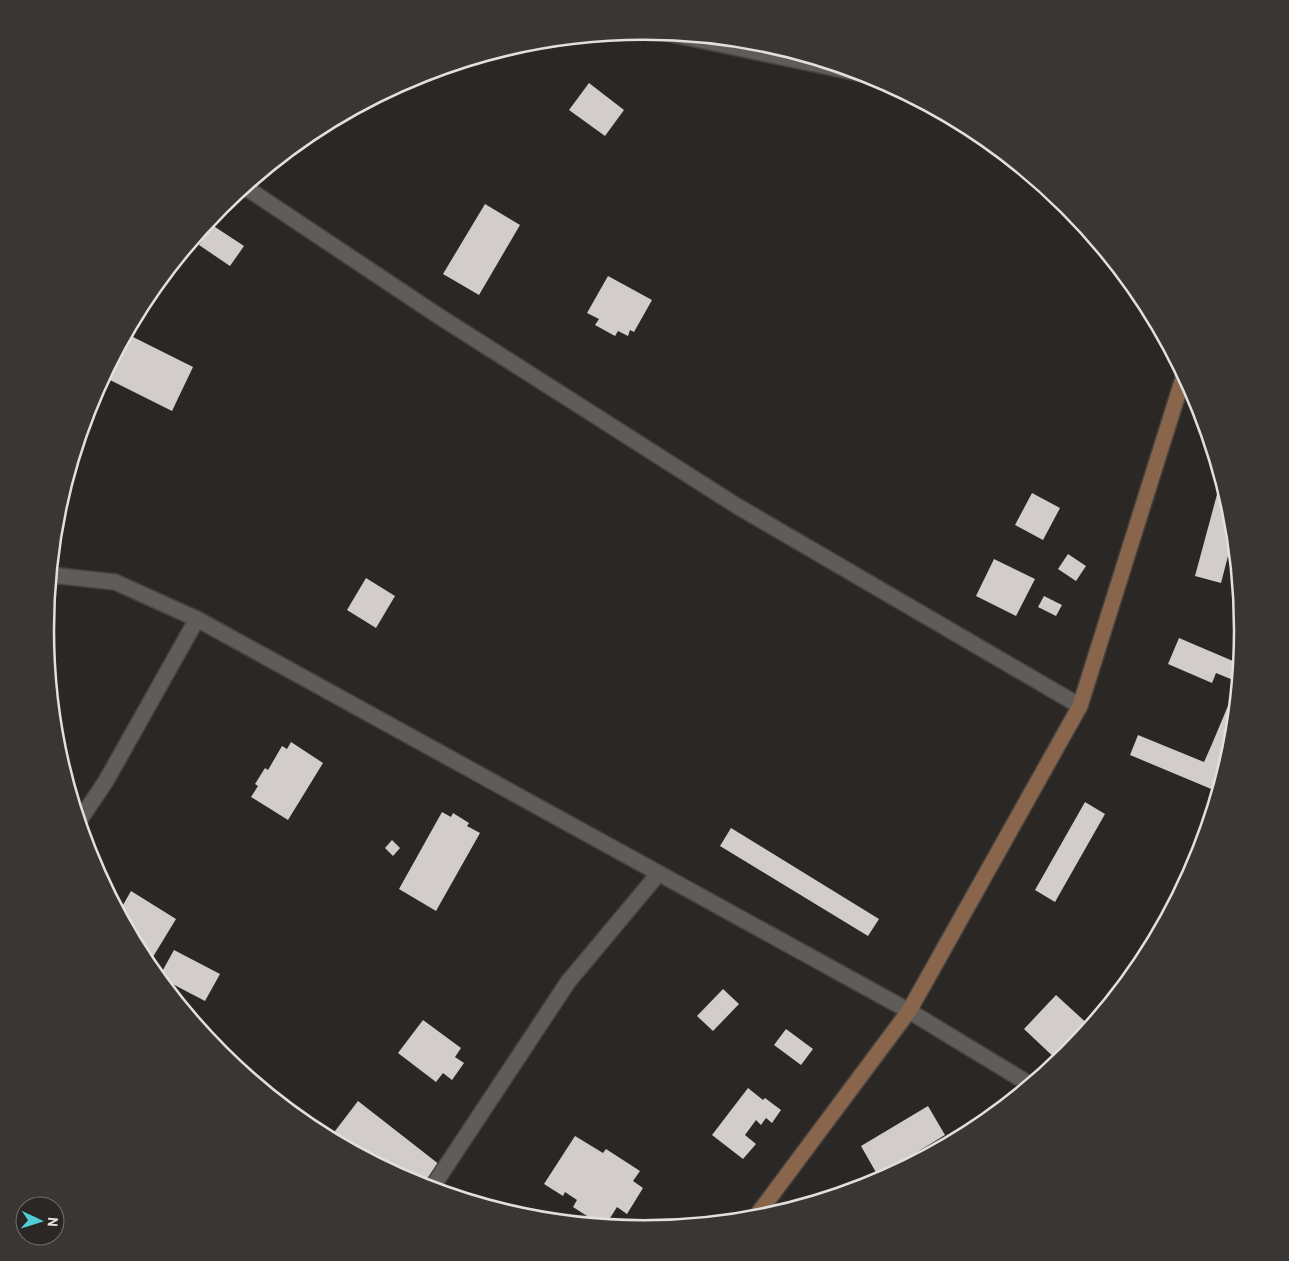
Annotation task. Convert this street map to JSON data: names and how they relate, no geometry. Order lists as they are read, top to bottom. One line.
{"north":"right"}
